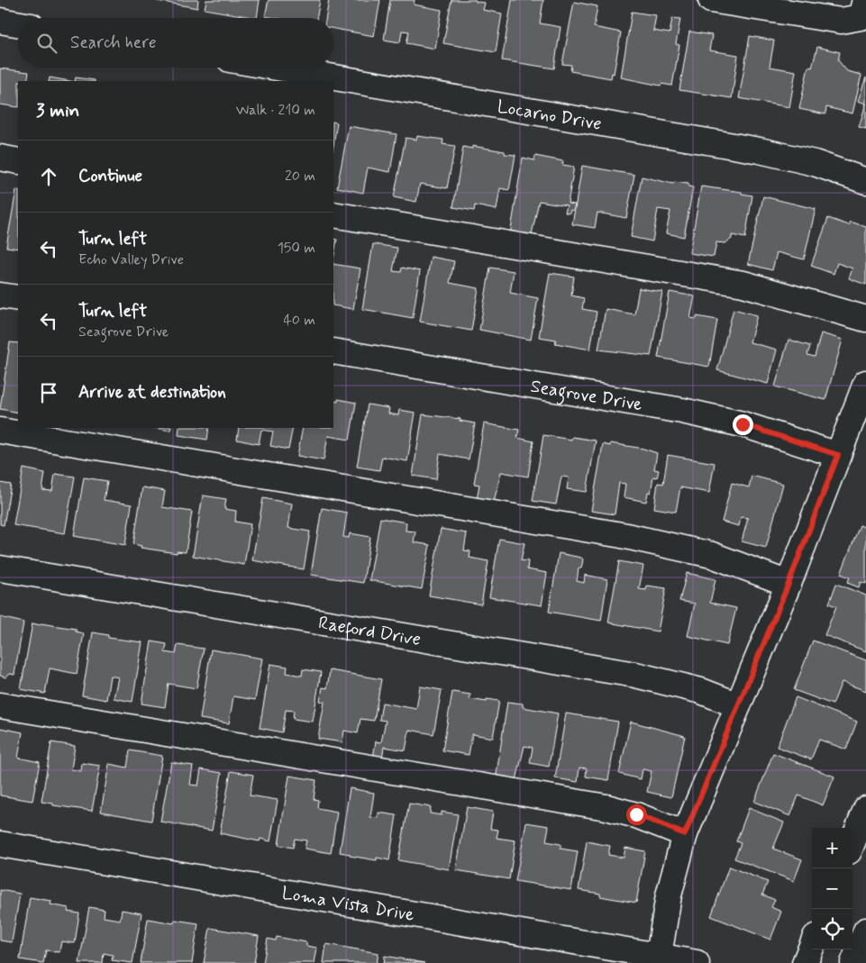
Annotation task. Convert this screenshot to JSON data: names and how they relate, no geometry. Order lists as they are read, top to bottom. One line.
{"streets":{"street":["Locarno Drive","Seagrove Drive","Raeford Drive","Loma Vista Drive"]},"page":{"search":"Search here","heading":["3 min","Walk · 210 m"],"list":[["Continue","20 m"],["Turn left","Echo Valley Drive","150 m"],["Turn left","Seagrove Drive","40 m"],"Arrive at destination"],"map_buttons":["+","−"]}}
